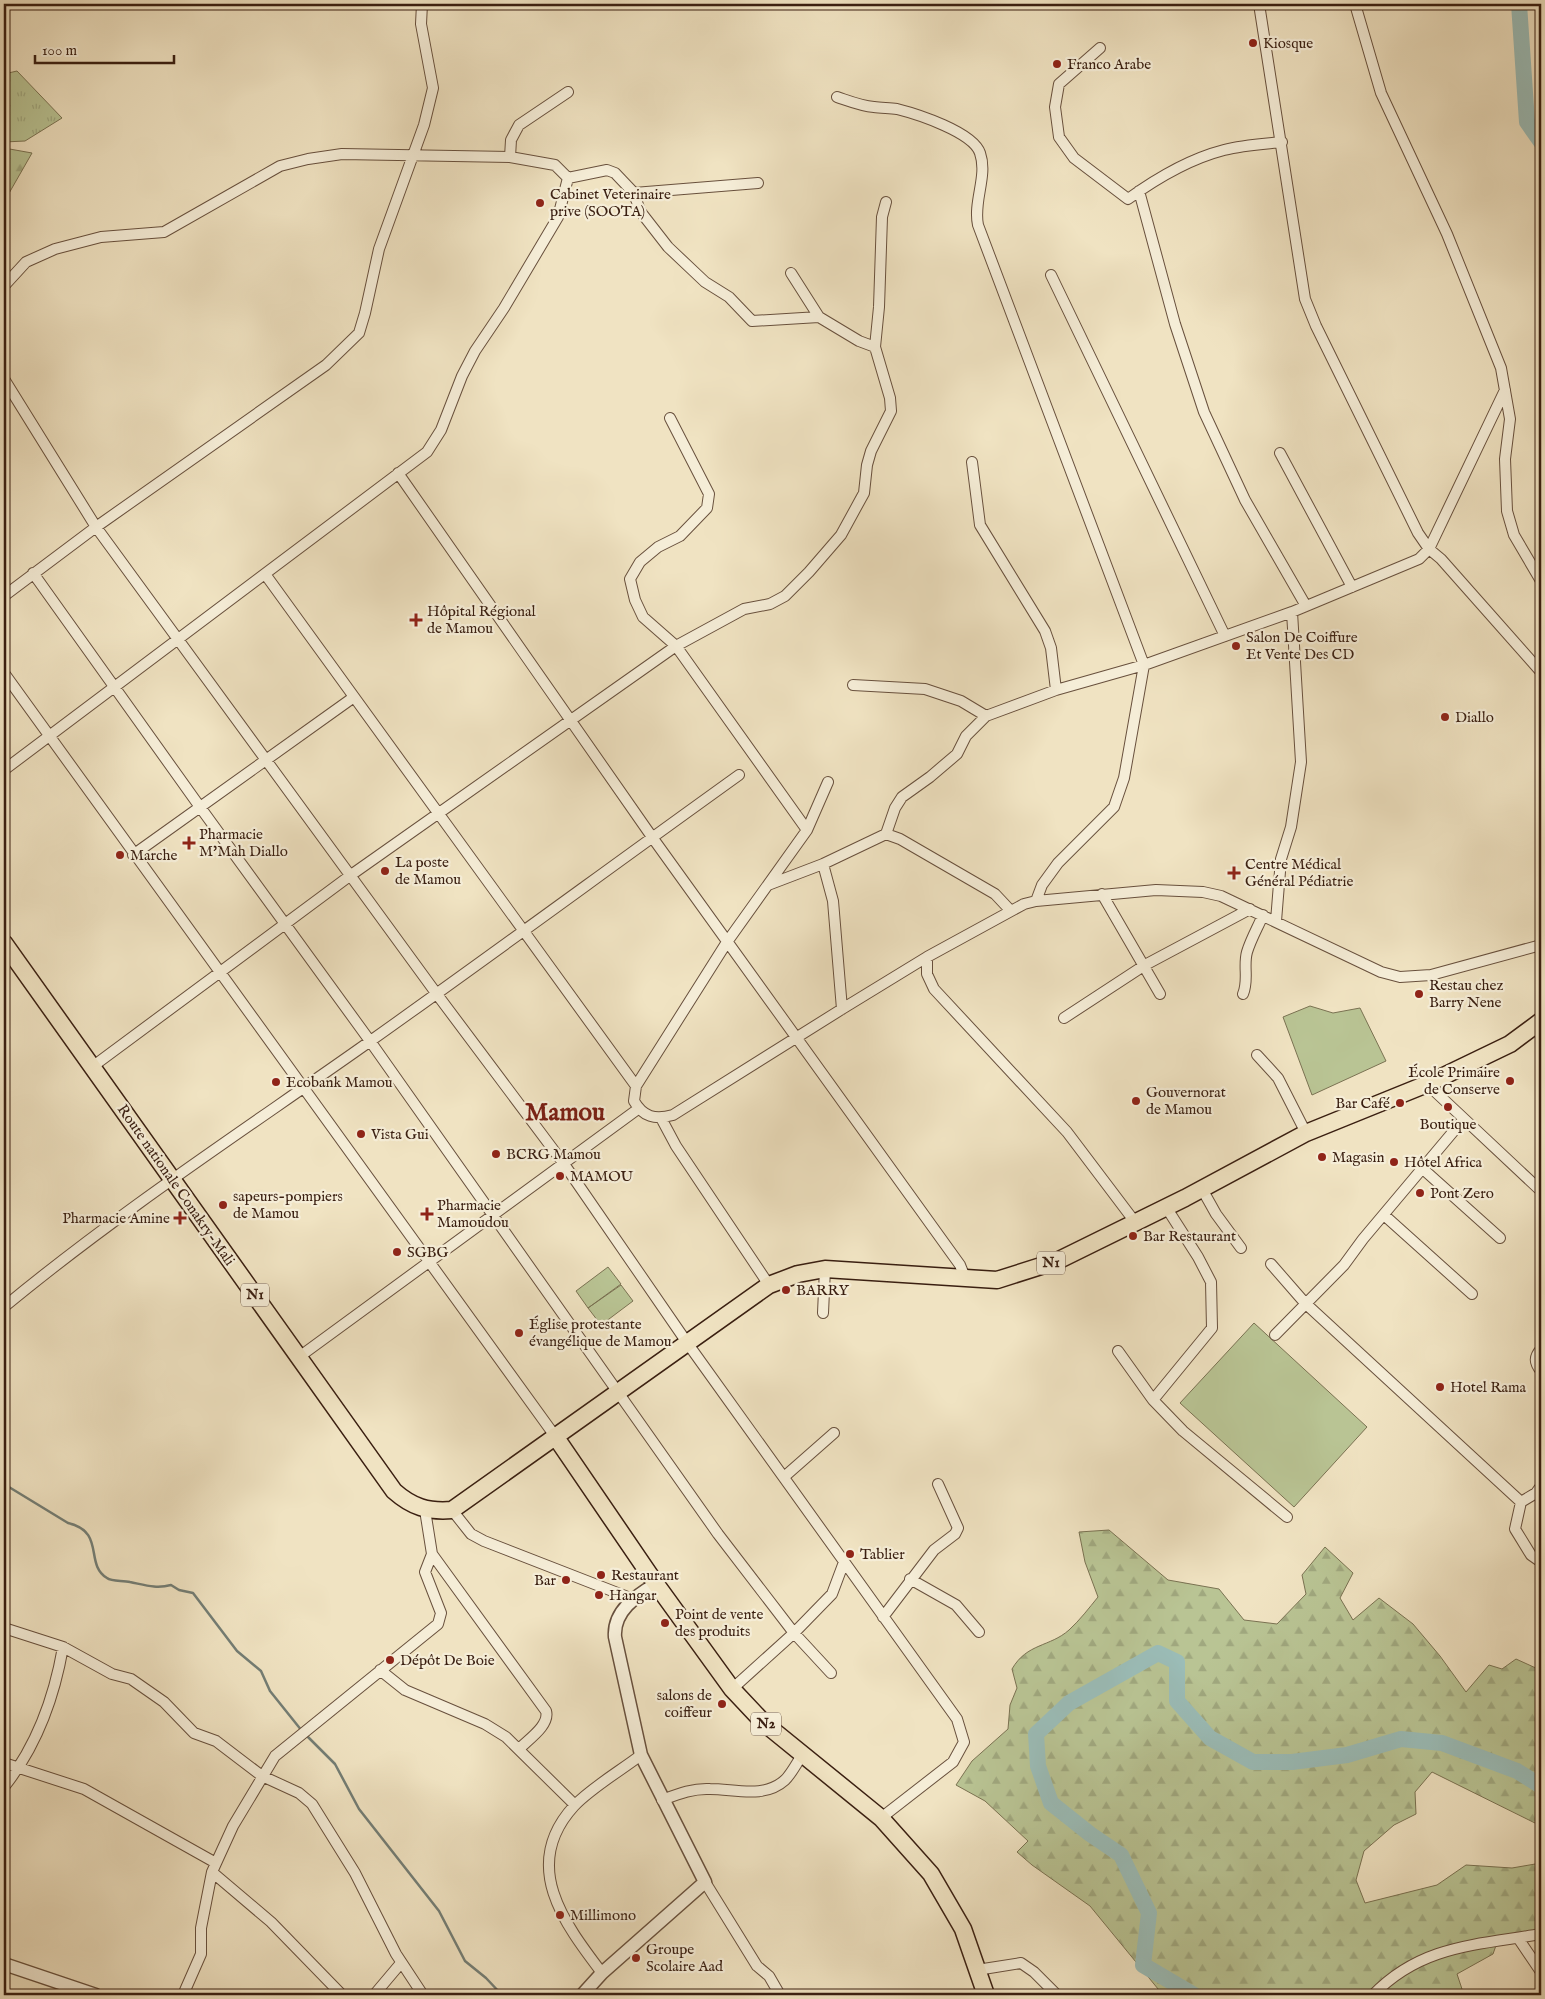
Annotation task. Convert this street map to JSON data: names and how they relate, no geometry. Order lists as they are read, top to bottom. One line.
{"streets":{"highway":["Route nationale Conakry-Mali","N1","N2"]},"crossings":[["Route nationale Conakry-Mali","N1"],["N1","N2"]],"districts":["Mamou"],"places":{"other":["Kiosque","Franco Arabe","Cabinet Veterinaire prive (SOOTA)","Salon De Coiffure Et Vente Des CD","Diallo","Marche","La poste de Mamou","Restau chez Barry Nene","École Primaire de Conserve","Ecobank Mamou","Gouvernorat de Mamou","Bar Café","Boutique","Vista Gui","BCRG Mamou","Magasin","Hôtel Africa","MAMOU","Pont Zero","sapeurs-pompiers de Mamou","Bar Restaurant","SGBG","BARRY","Église protestante évangélique de Mamou","Hotel Rama","Tablier","Restaurant","Bar","Hangar","Point de vente des produits","Dépôt De Boie","salons de coiffeur","Millimono","Groupe Scolaire Aad"],"health":["Hôpital Régional de Mamou","Pharmacie M'Mah Diallo","Centre Médical Général Pédiatrie","Pharmacie Mamoudou","Pharmacie Amine"]},"scale_bar":"100 m"}
